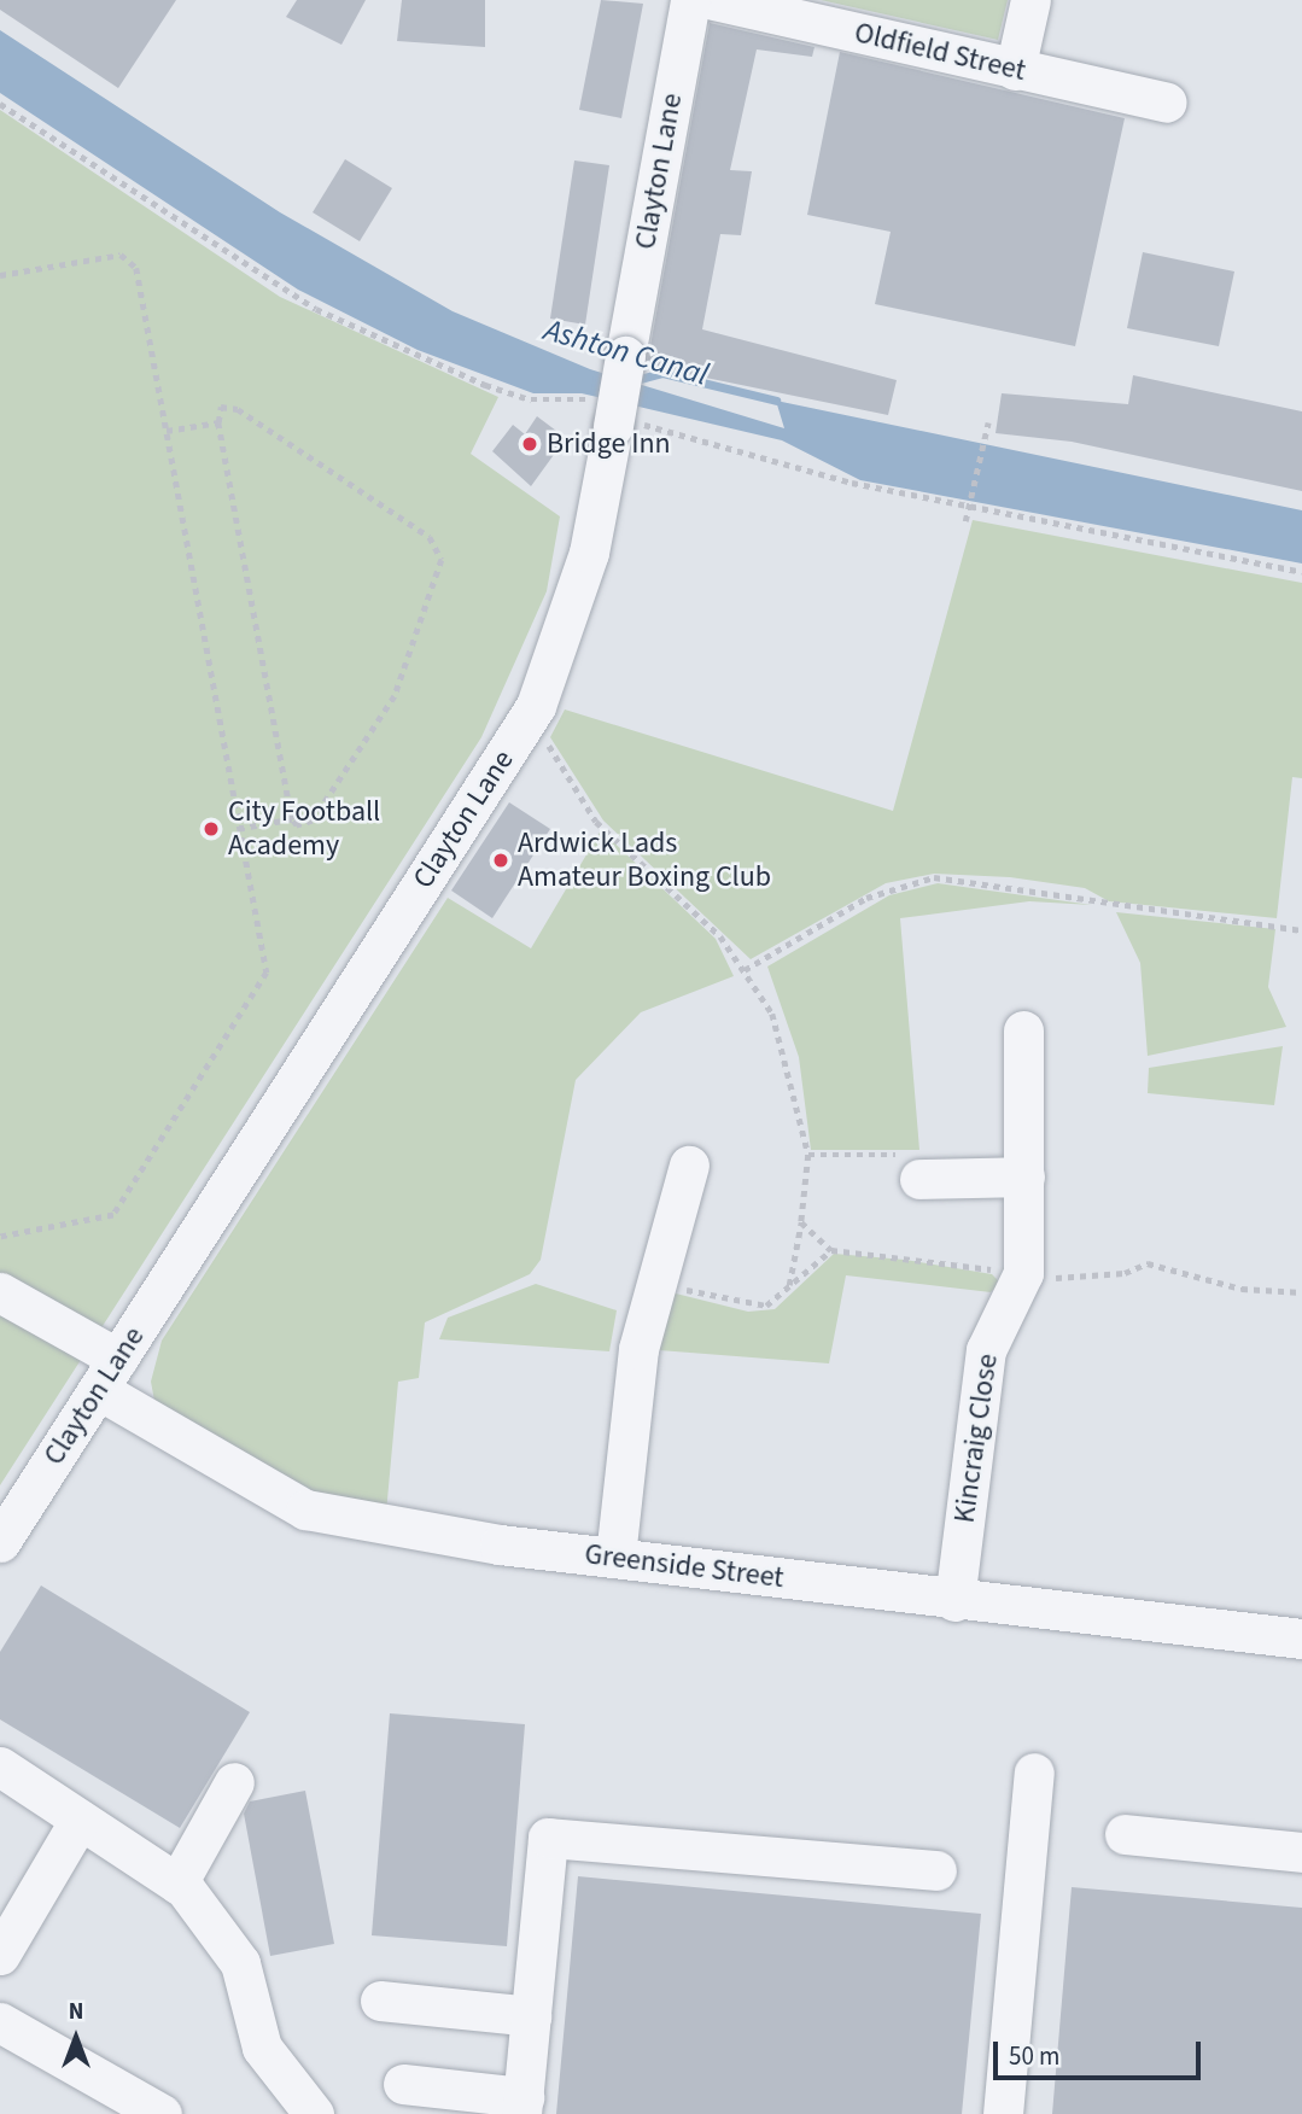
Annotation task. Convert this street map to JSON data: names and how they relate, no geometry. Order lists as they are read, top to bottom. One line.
{"streets":{"street":["Oldfield Street","Clayton Lane","Kincraig Close","Greenside Street"]},"crossings":[["Clayton Lane","Greenside Street"],["Kincraig Close","Greenside Street"]],"water":["Ashton Canal"],"places":["Bridge Inn","City Football Academy","Ardwick Lads Amateur Boxing Club"],"scale_bar":"50 m","north":"top"}
